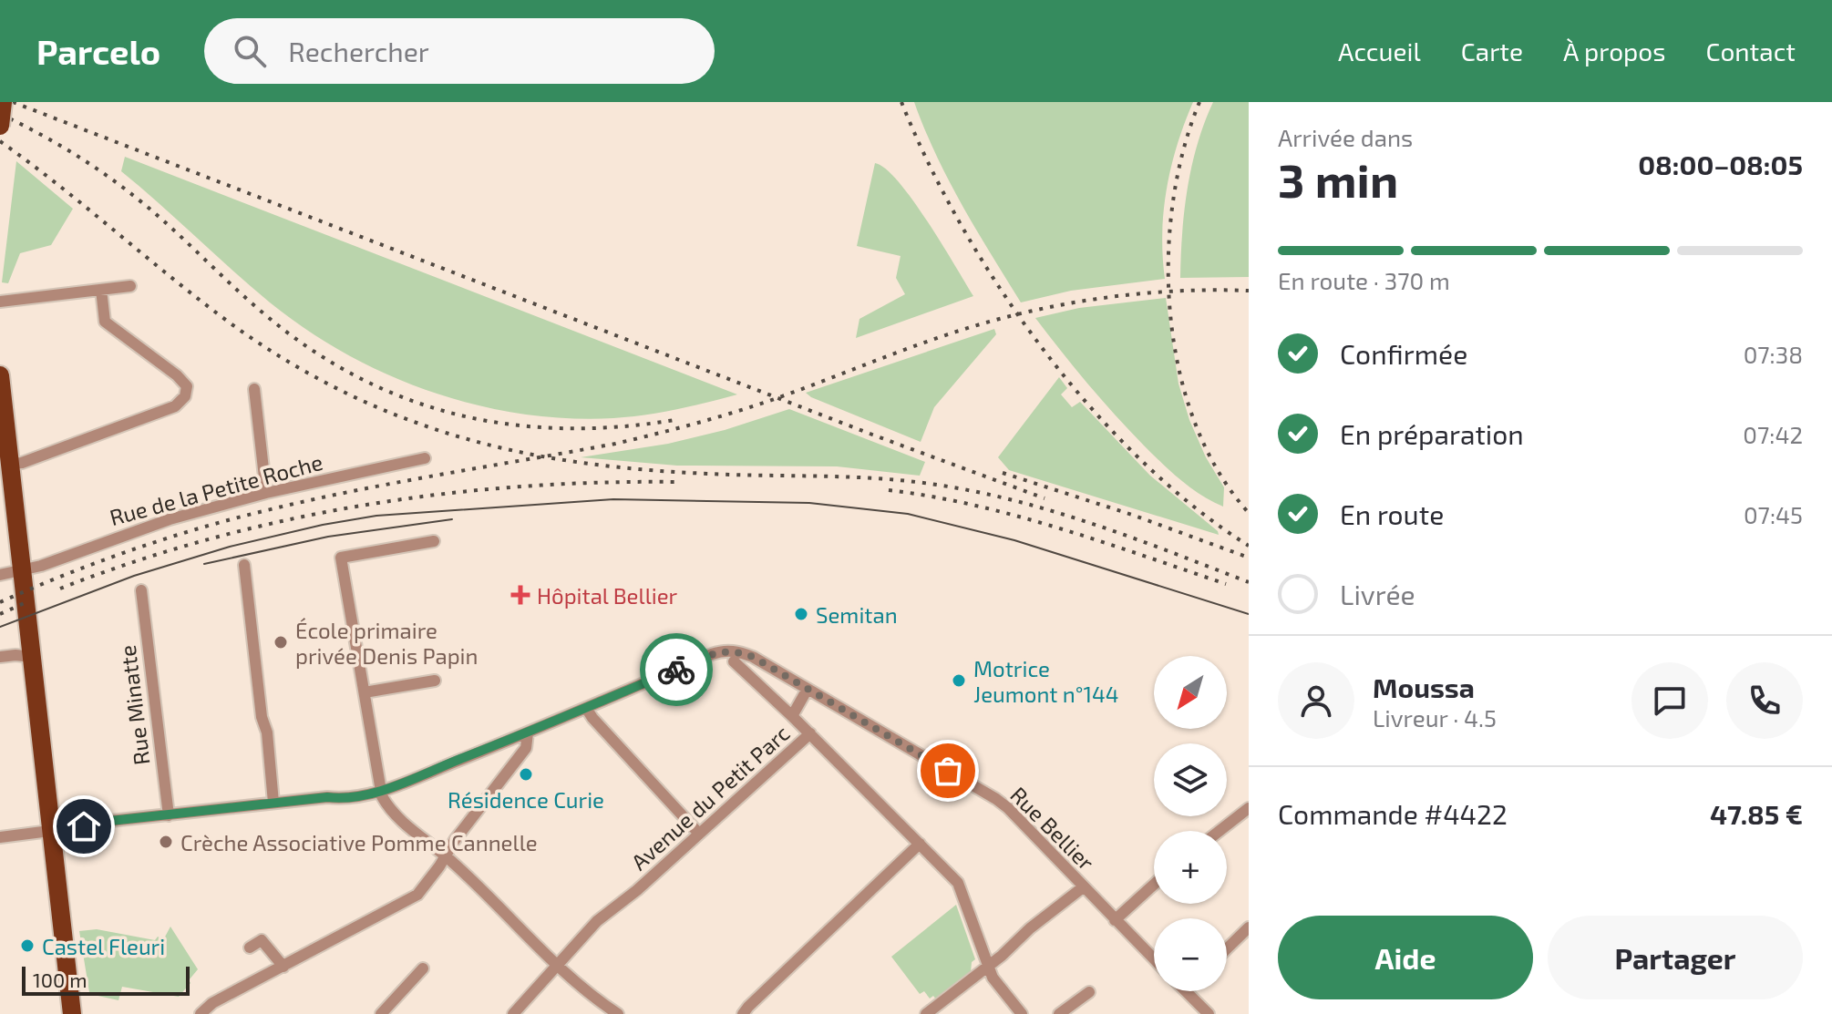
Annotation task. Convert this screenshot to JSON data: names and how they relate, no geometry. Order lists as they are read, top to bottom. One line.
{"streets":{"street":["Rue de la Petite Roche","Rue Minatte","Avenue du Petit Parc","Rue Bellier"]},"places":{"health":["Hôpital Bellier"],"other":["Semitan","École primaire privée Denis Papin","Motrice Jeumont n°144","Résidence Curie","Crèche Associative Pomme Cannelle","Castel Fleuri"]},"scale_bar":"100 m","north":"bottom left","page":{"header":"Parcelo","search":"Rechercher","nav":["Accueil","Carte","À propos","Contact"],"heading":["3 min","Arrivée dans","08:00–08:05"],"panel":["Moussa","Livreur · 4.5","Commande #4422","47.85 €"],"bar":"En route · 370 m","list":[["Confirmée","07:38"],["En préparation","07:42"],["En route","07:45"],"Livrée"],"map_buttons":["+","−"],"buttons":["Aide","Partager"],"scale":"100 m"}}
